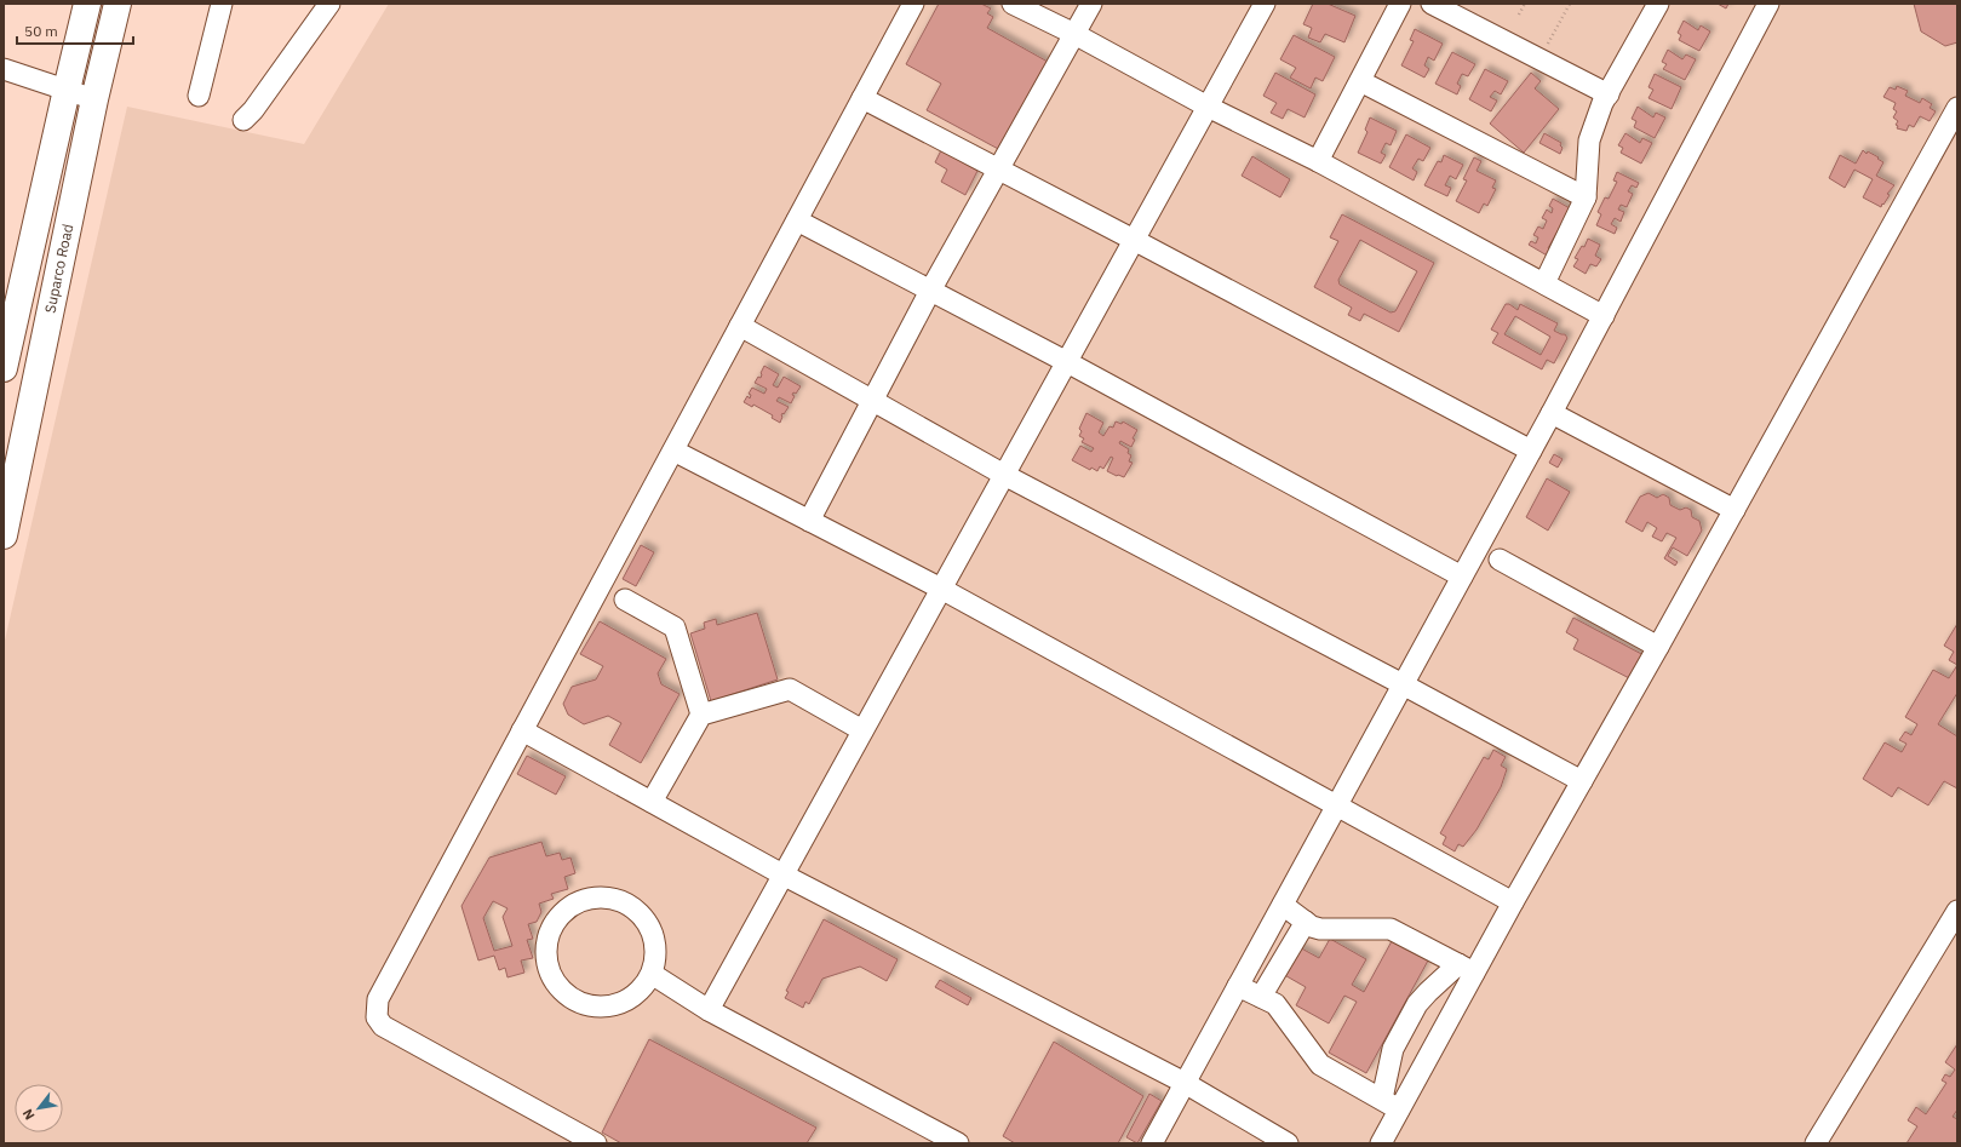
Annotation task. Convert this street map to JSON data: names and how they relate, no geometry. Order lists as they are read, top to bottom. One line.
{"streets":{"main road":["Suparco Road"]},"scale_bar":"50 m","north":"bottom left"}
